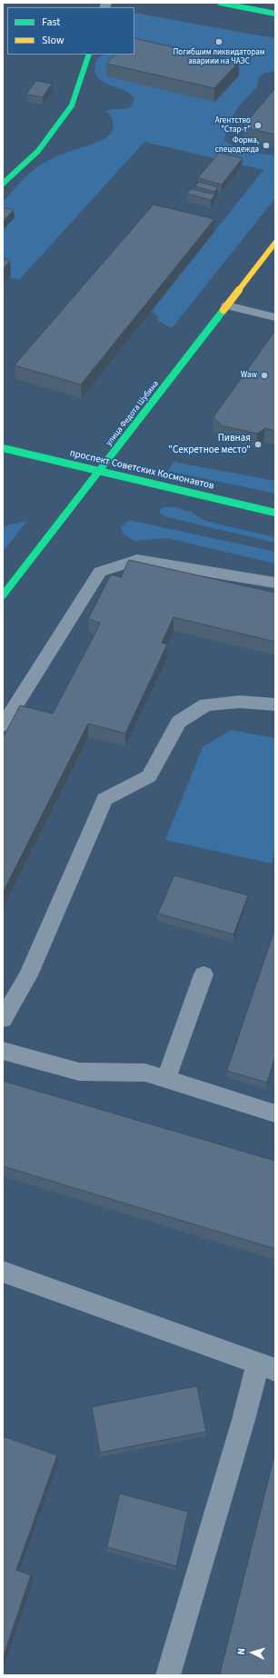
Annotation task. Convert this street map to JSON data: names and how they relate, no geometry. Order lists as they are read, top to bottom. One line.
{"streets":{"street":["улица Федота Шубина","проспект Советских Космонавтов"]},"crossings":[["улица Федота Шубина","проспект Советских Космонавтов"]],"places":["Погибшим ликвидаторам авариии на ЧАЭС","Агентство \"Стар-т\"","Форма, спецодежда","Waw","Пивная \"Секретное место\""],"legend":["Fast","Slow"],"north":"left"}
